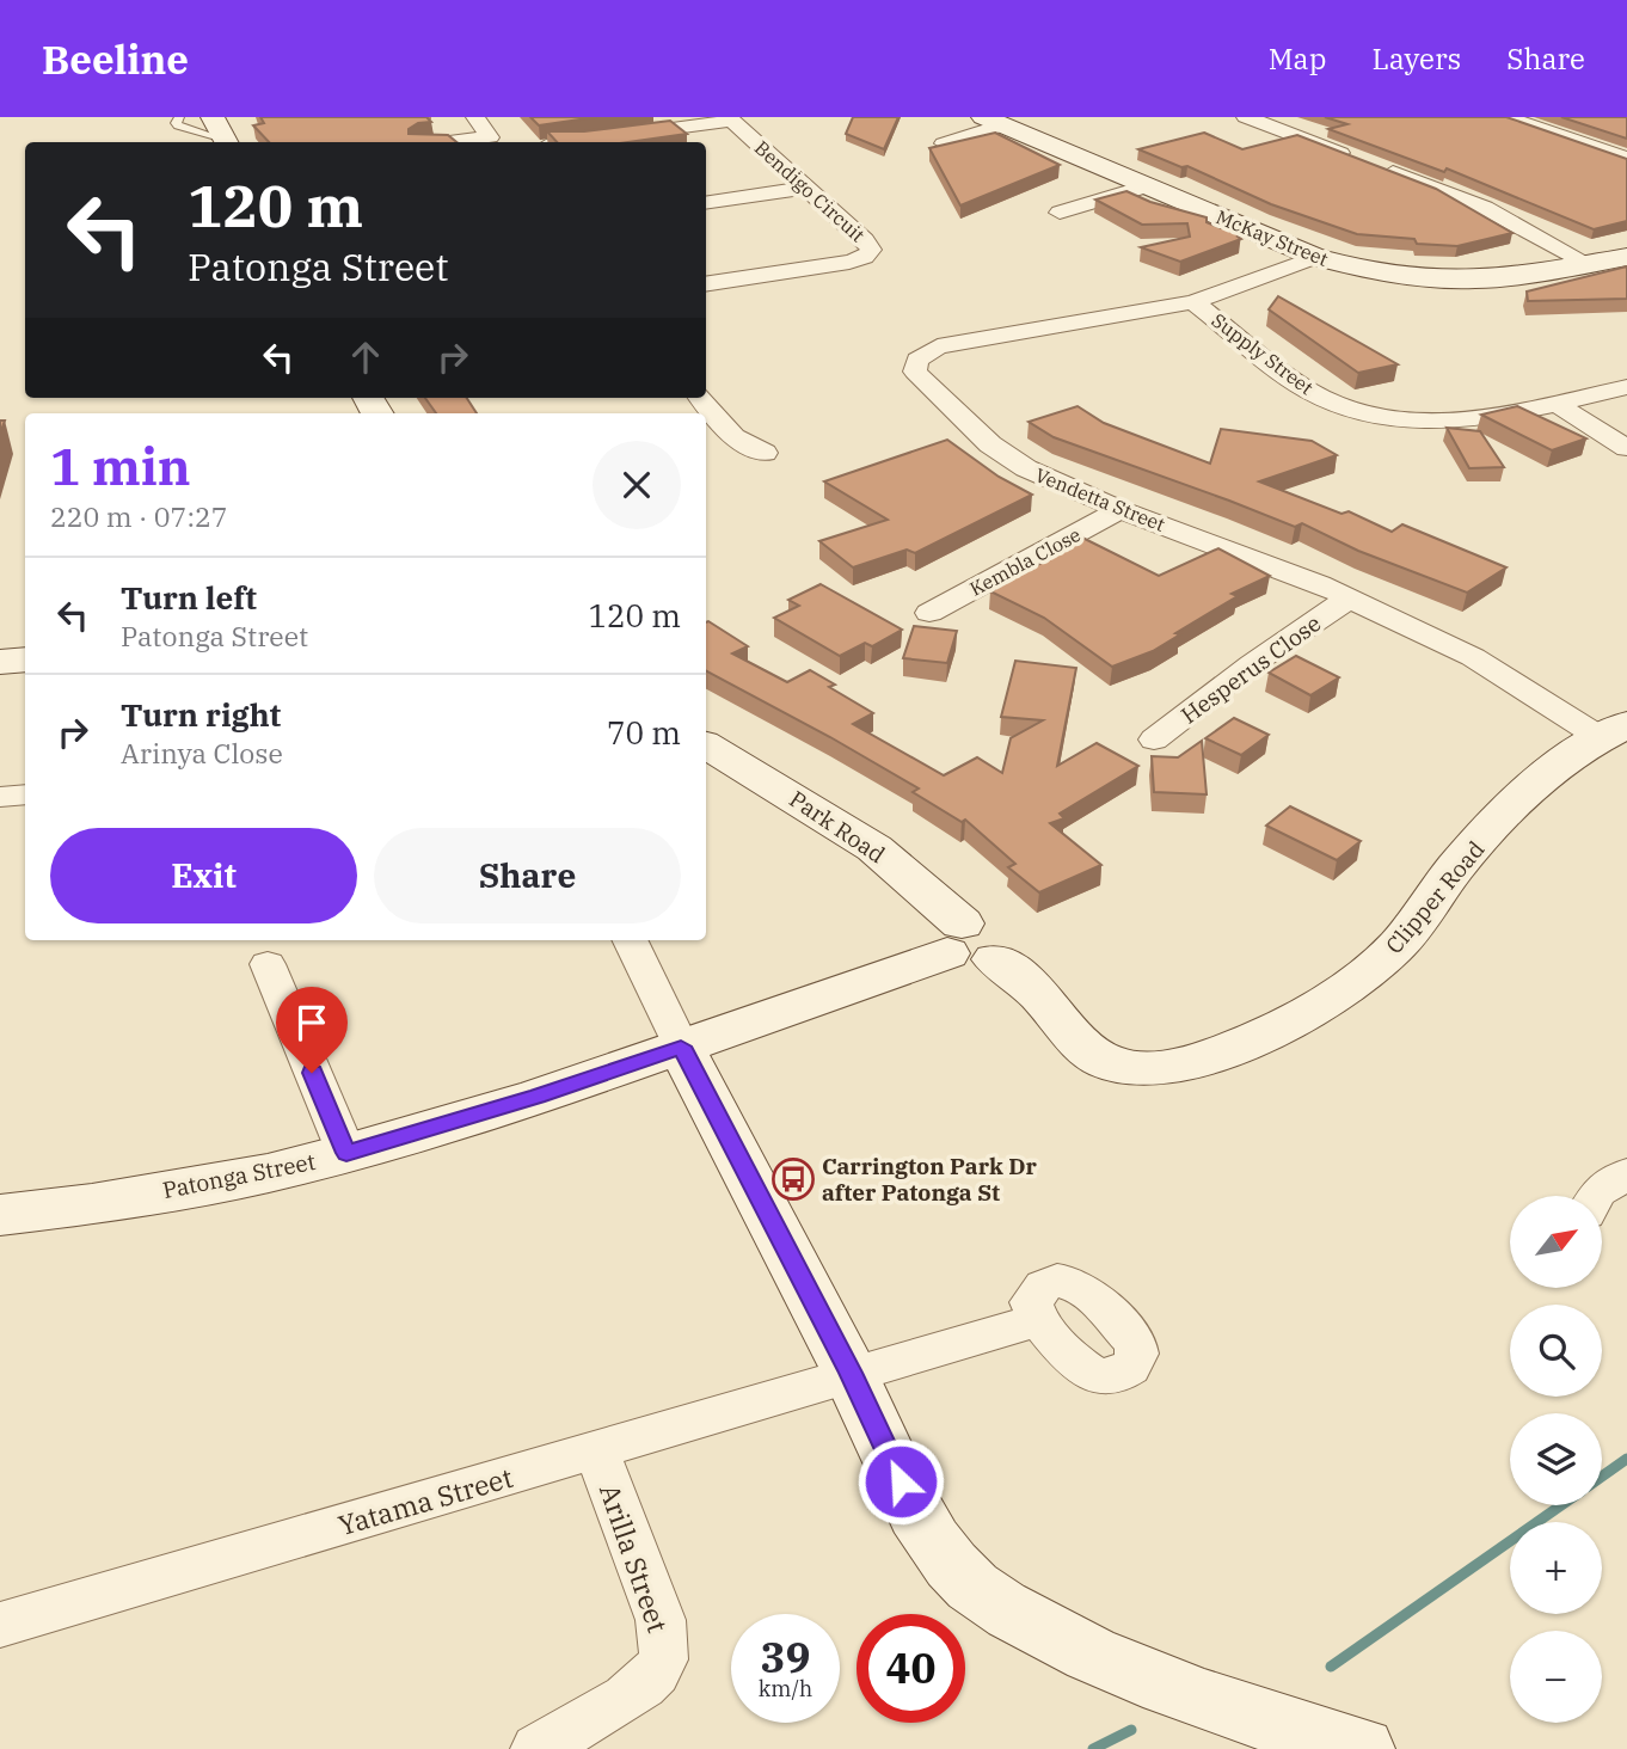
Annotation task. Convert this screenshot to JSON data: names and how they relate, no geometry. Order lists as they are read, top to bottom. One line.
{"streets":{"street":["Bendigo Circuit","McKay Street","Supply Street","Vendetta Street","Kembla Close","Hesperus Close","Park Road","Clipper Road","Patonga Street","Yatama Street","Arilla Street"]},"crossings":[["McKay Street","Vendetta Street"],["Supply Street","Vendetta Street"],["Vendetta Street","Kembla Close"],["Vendetta Street","Hesperus Close"],["Vendetta Street","Clipper Road"],["Park Road","Clipper Road"],["Park Road","Patonga Street"],["Clipper Road","Patonga Street"],["Yatama Street","Arilla Street"]],"places":{"bus stop":["Carrington Park Dr after Patonga St"]},"north":"top right","page":{"header":"Beeline","nav":["Map","Layers","Share"],"turn":["120 m","Patonga Street"],"heading":["1 min","220 m · 07:27"],"list":[{"name":"Turn left","note":"Patonga Street","value":"120 m"},{"name":"Turn right","note":"Arinya Close","value":"70 m"}],"buttons":["Exit","Share"],"map_buttons":["+","−"],"speed":"39 km/h","limit":"40"}}
